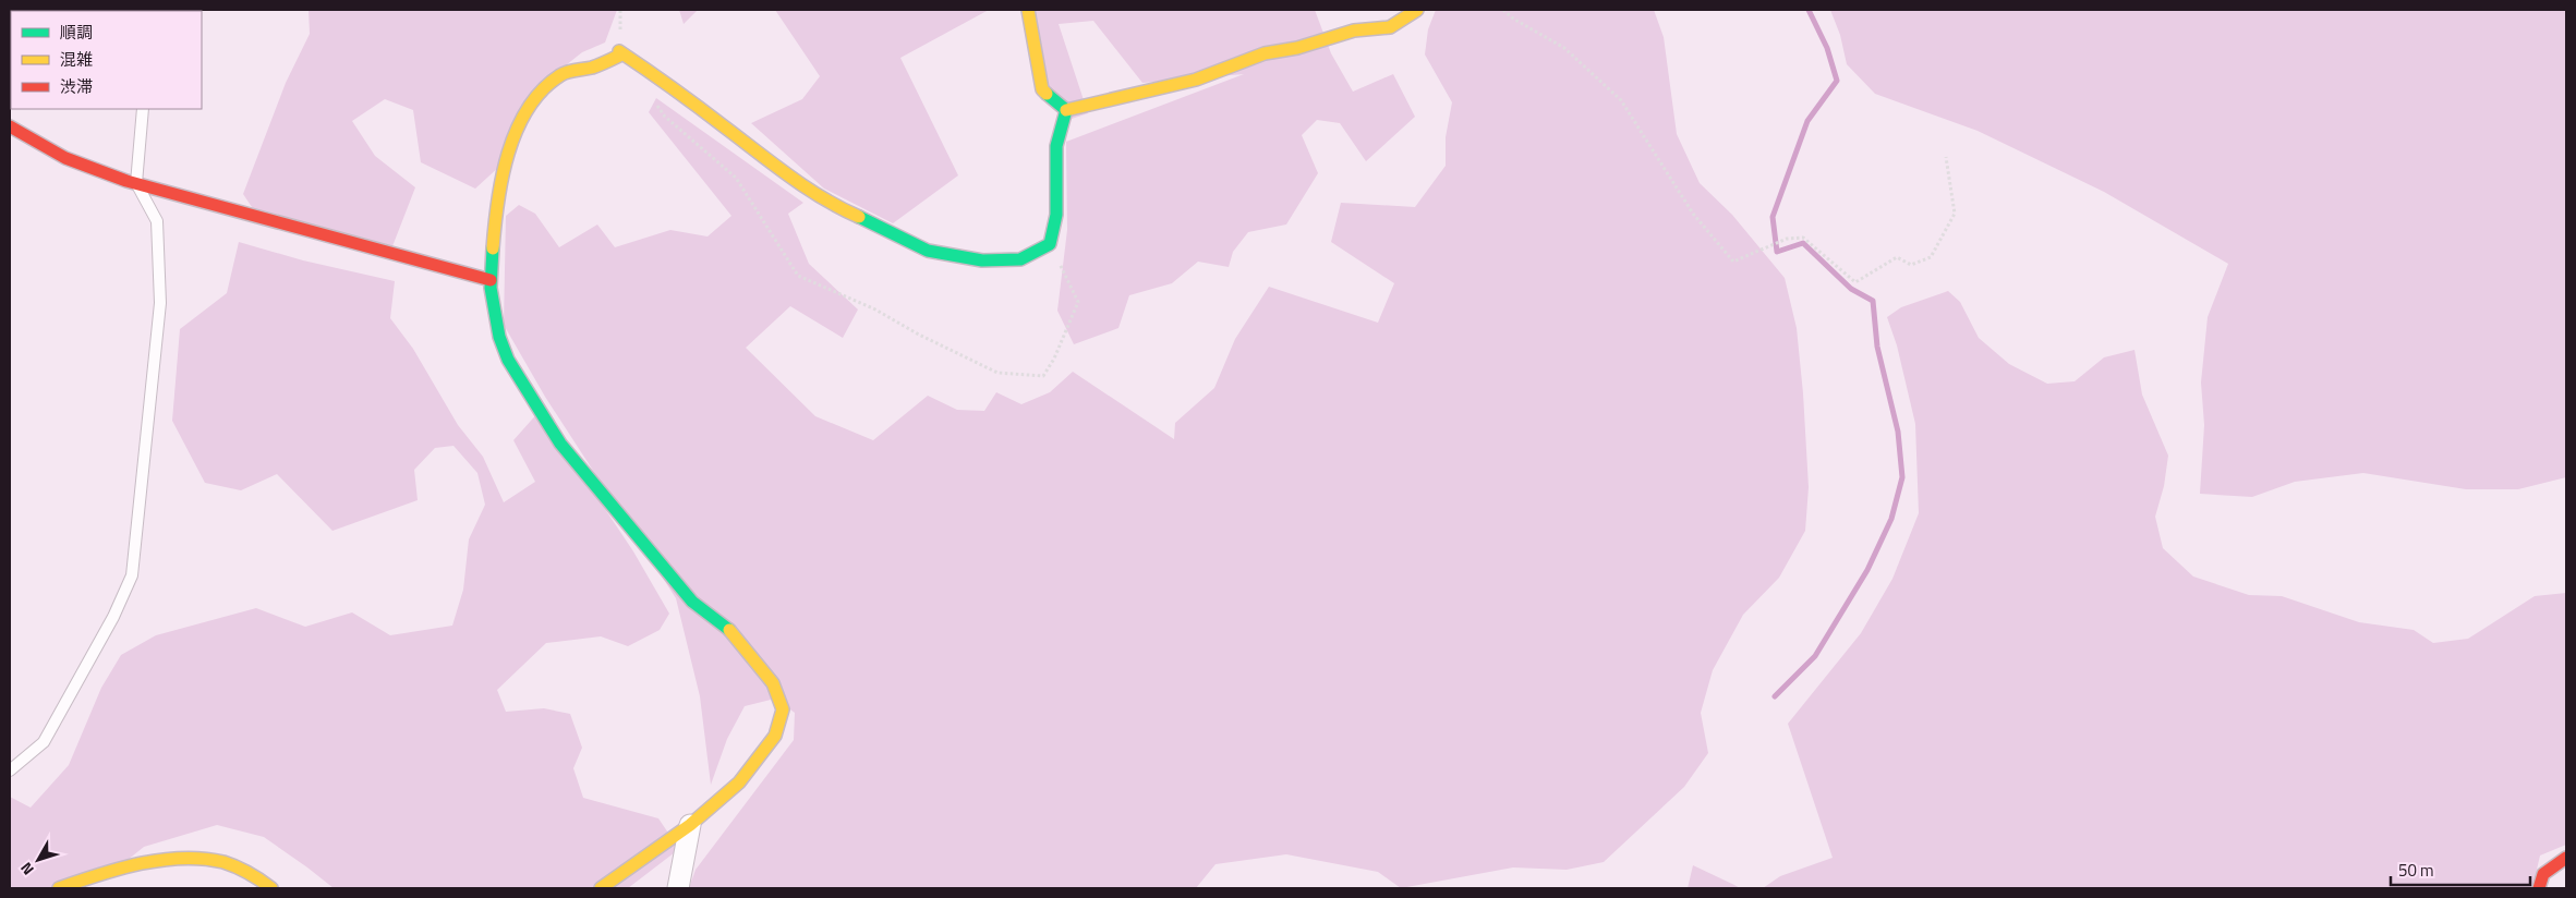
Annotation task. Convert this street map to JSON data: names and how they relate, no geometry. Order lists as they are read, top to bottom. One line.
{"legend":["順調","混雑","渋滞"],"scale_bar":"50 m","north":"bottom left"}
